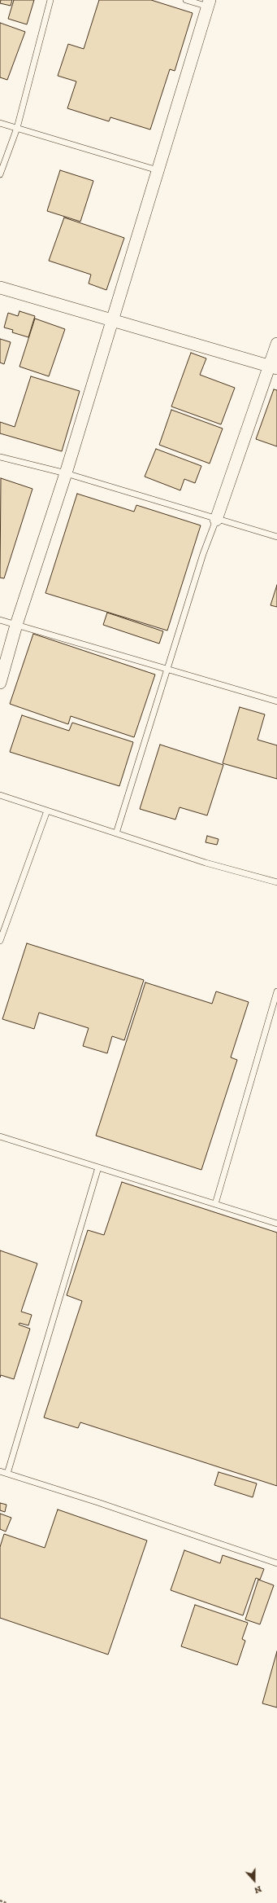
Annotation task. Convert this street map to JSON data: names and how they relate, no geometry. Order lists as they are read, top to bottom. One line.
{"north":"bottom"}
